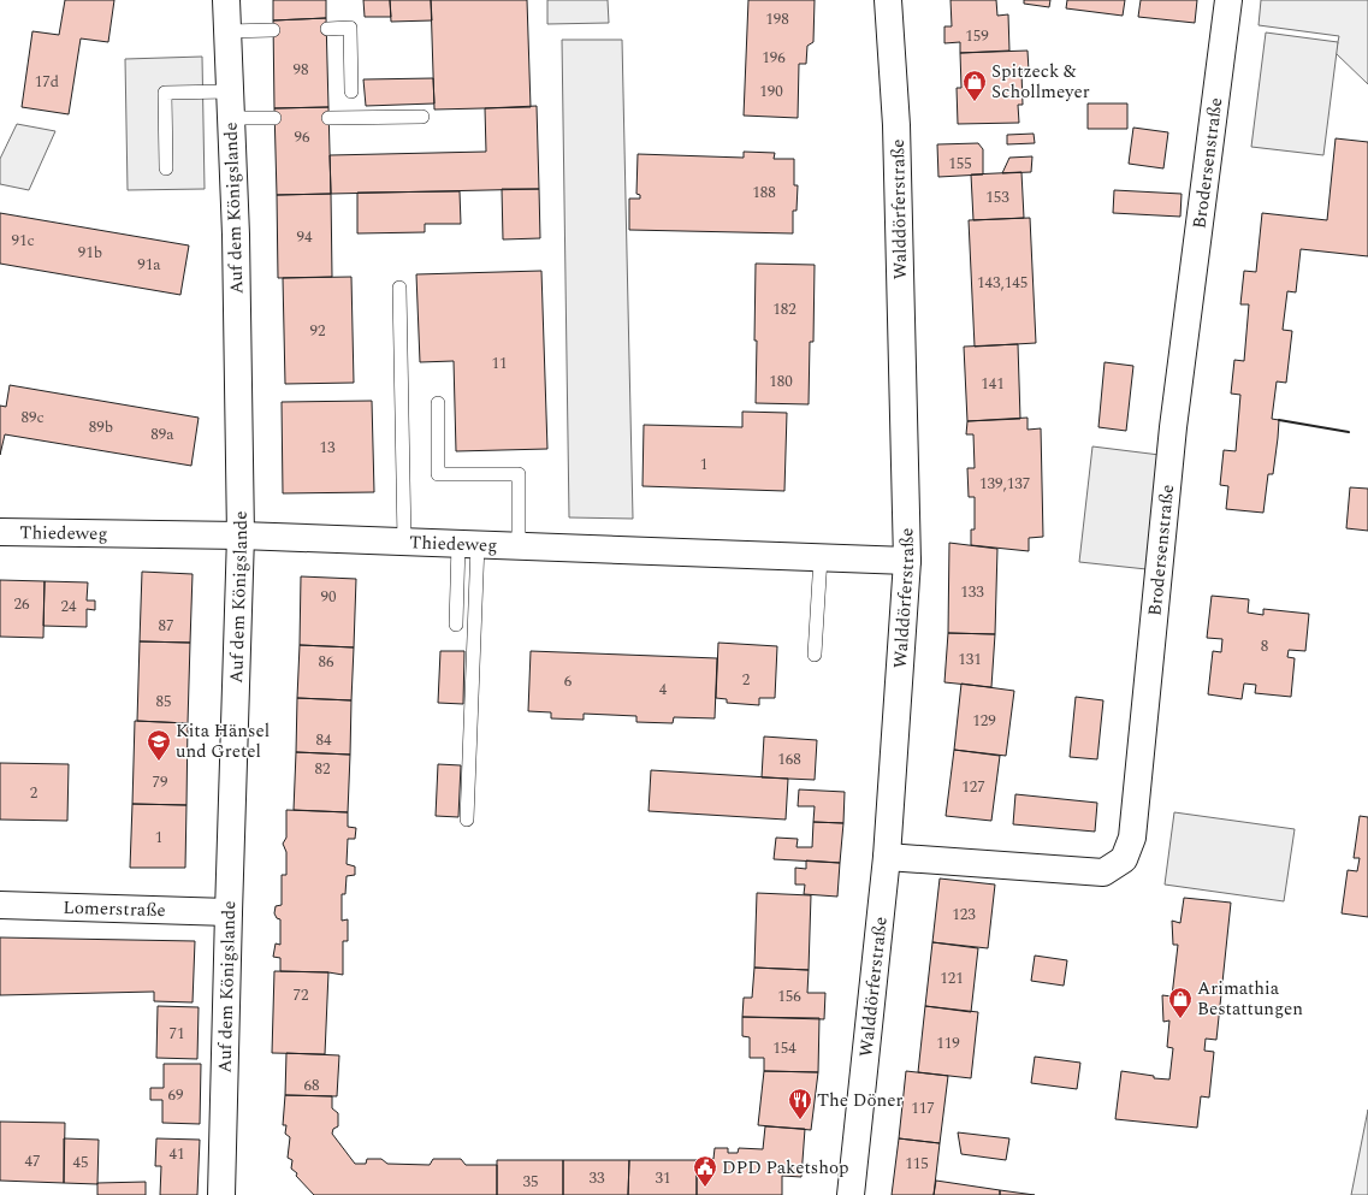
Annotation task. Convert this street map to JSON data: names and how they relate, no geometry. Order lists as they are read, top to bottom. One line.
{"streets":{"street":["Brodersenstraße","Auf dem Königslande","Walddörferstraße","Thiedeweg","Lomerstraße"]},"crossings":[["Brodersenstraße","Walddörferstraße"],["Auf dem Königslande","Thiedeweg"],["Auf dem Königslande","Lomerstraße"],["Walddörferstraße","Thiedeweg"]],"places":{"shop":["Spitzeck & Schollmeyer","Arimathia Bestattungen"],"school or university":["Kita Hänsel und Gretel"],"restaurant":["The Döner"],"public building":["DPD Paketshop"]},"house_numbers":["198","159","196","98","17d","190","96","155","188","153","94","91c","91b","91a","143,145","182","92","11","180","141","89c","89b","89a","13","1","139,137","133","90","26","24","87","8","131","86","2","6","4","85","129","84","168","82","79","127","2","1","123","121","72","156","71","119","154","68","69","117","41","47","45","115","33","31","35"]}
